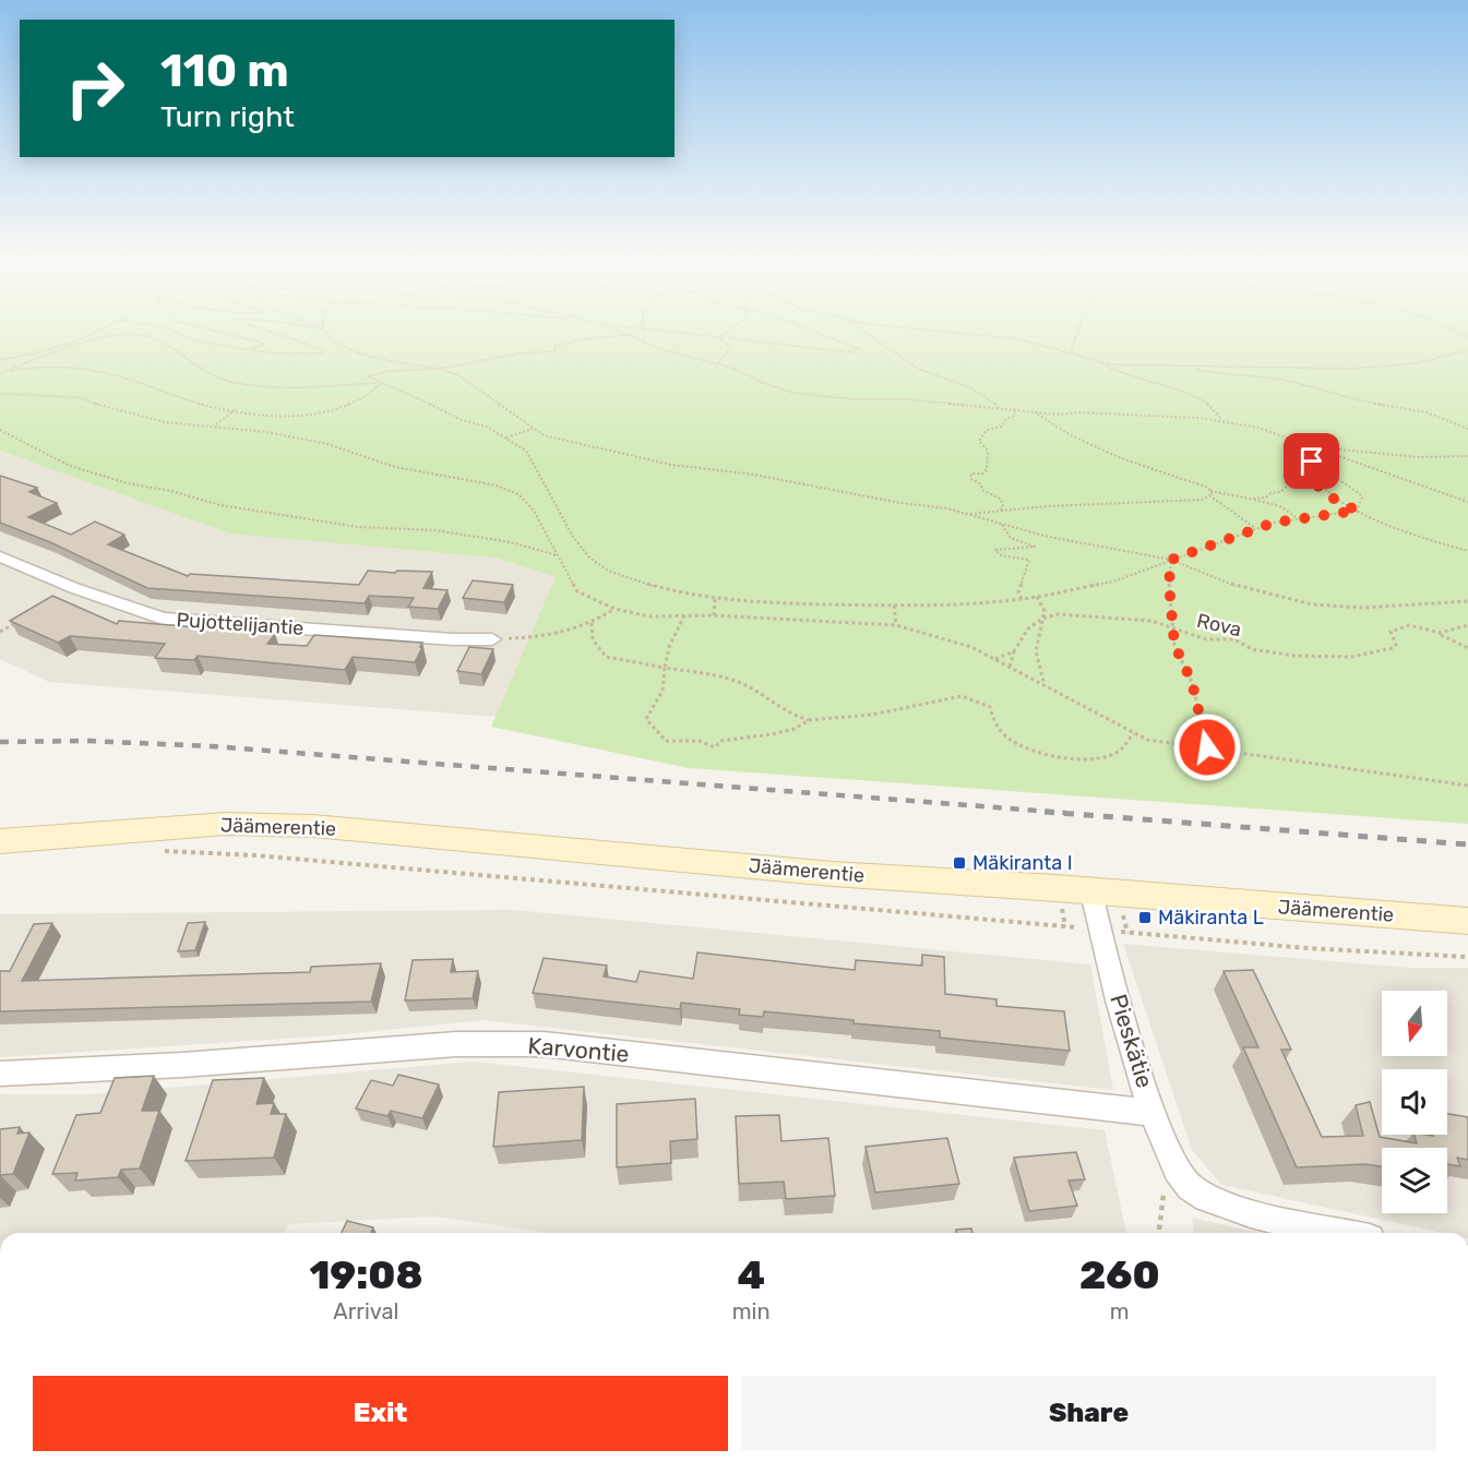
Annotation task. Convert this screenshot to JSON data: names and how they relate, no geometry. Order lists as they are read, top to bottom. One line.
{"streets":{"main road":["Jäämerentie"],"street":["Pujottelijantie","Pieskätie","Karvontie"],"path":["Rova"]},"crossings":[["Jäämerentie","Pieskätie"],["Pieskätie","Karvontie"]],"places":{"transit":["Mäkiranta I","Mäkiranta L"]},"north":"bottom","page":{"turn":["110 m","Turn right"],"eta":["19:08","Arrival","4","min","260","m"],"buttons":["Exit","Share"]}}
